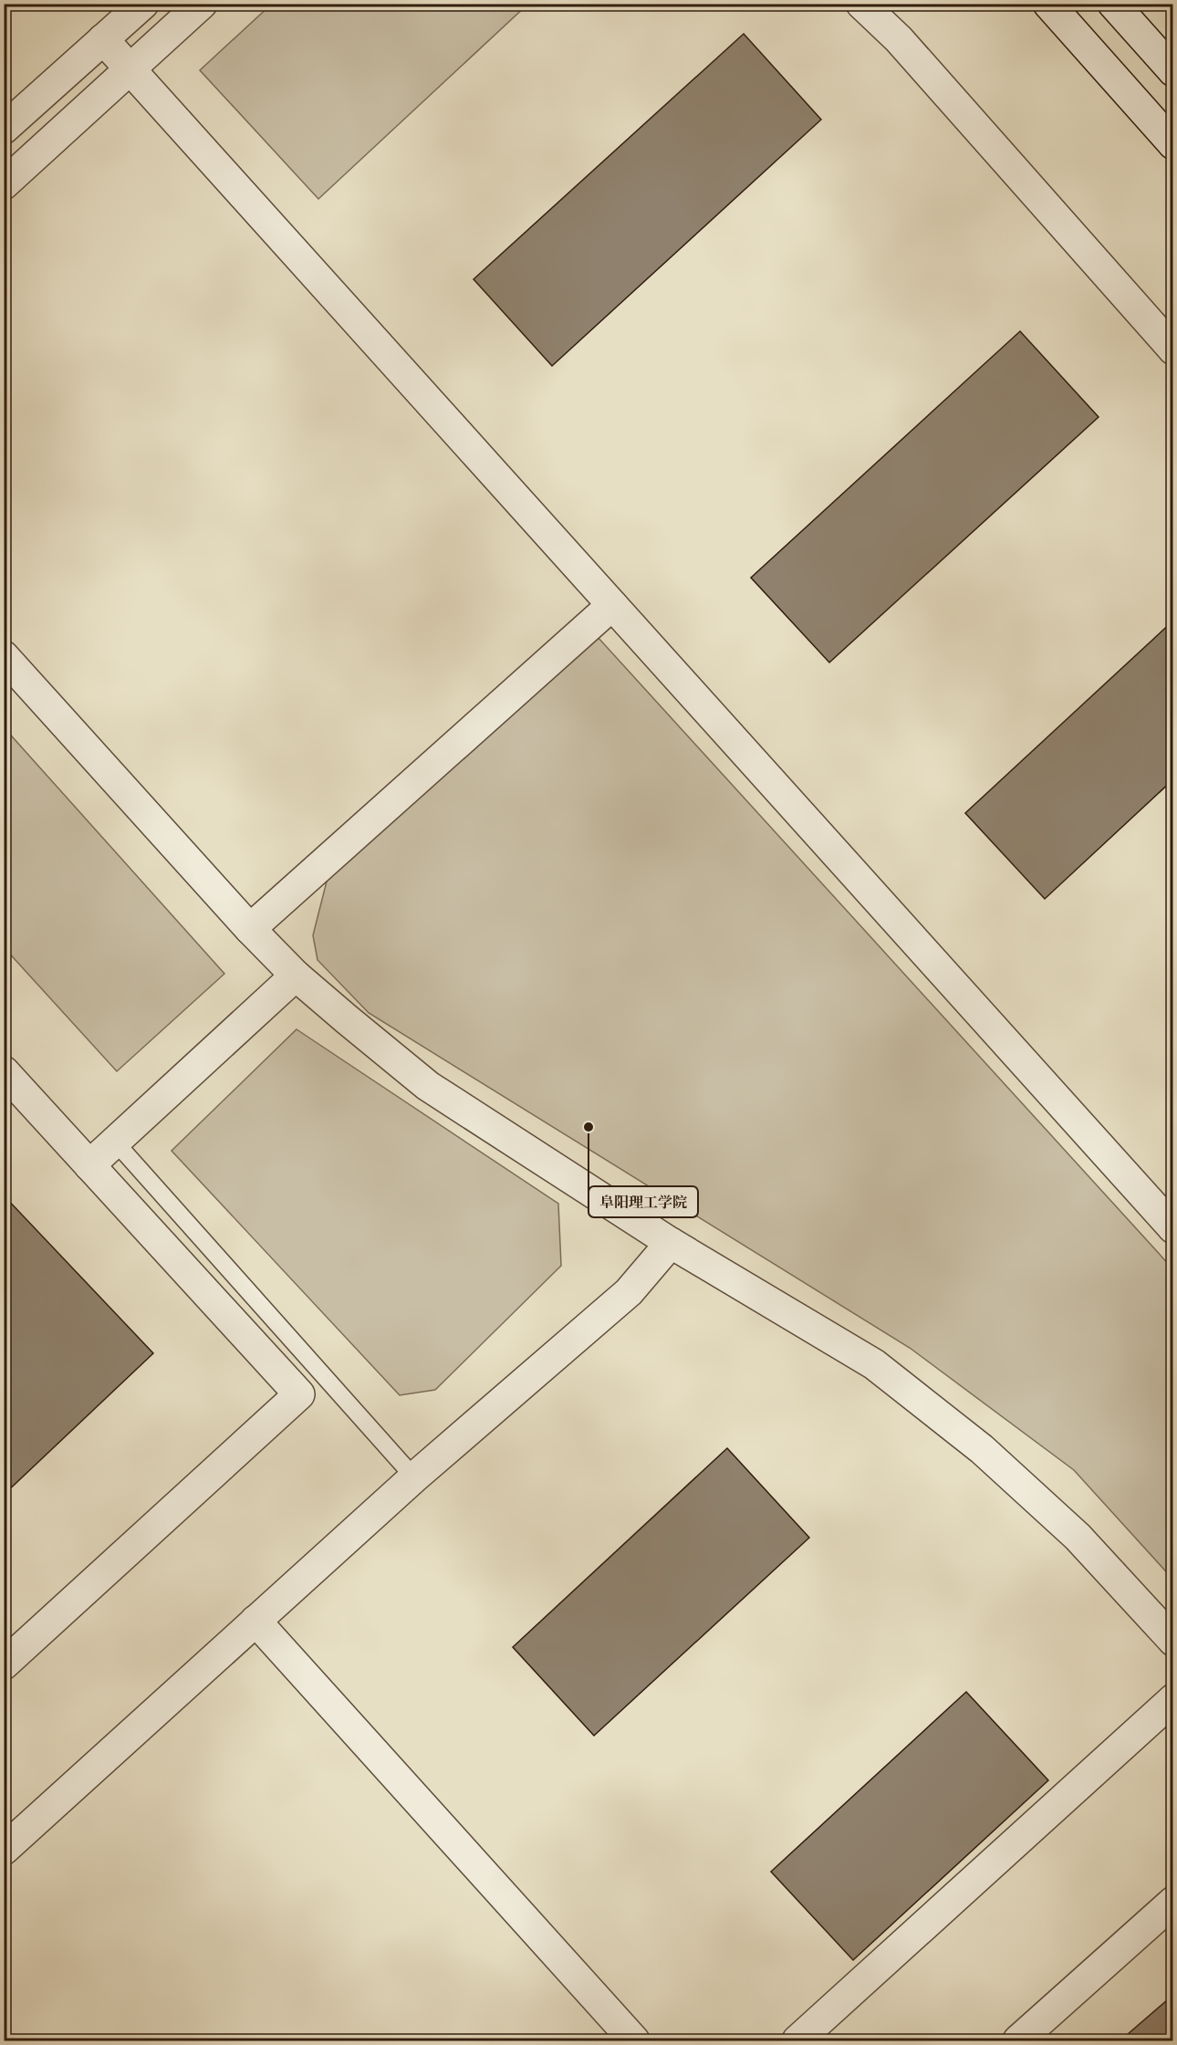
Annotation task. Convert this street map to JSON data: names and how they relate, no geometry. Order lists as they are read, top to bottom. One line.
{"places":["阜阳理工学院"]}
